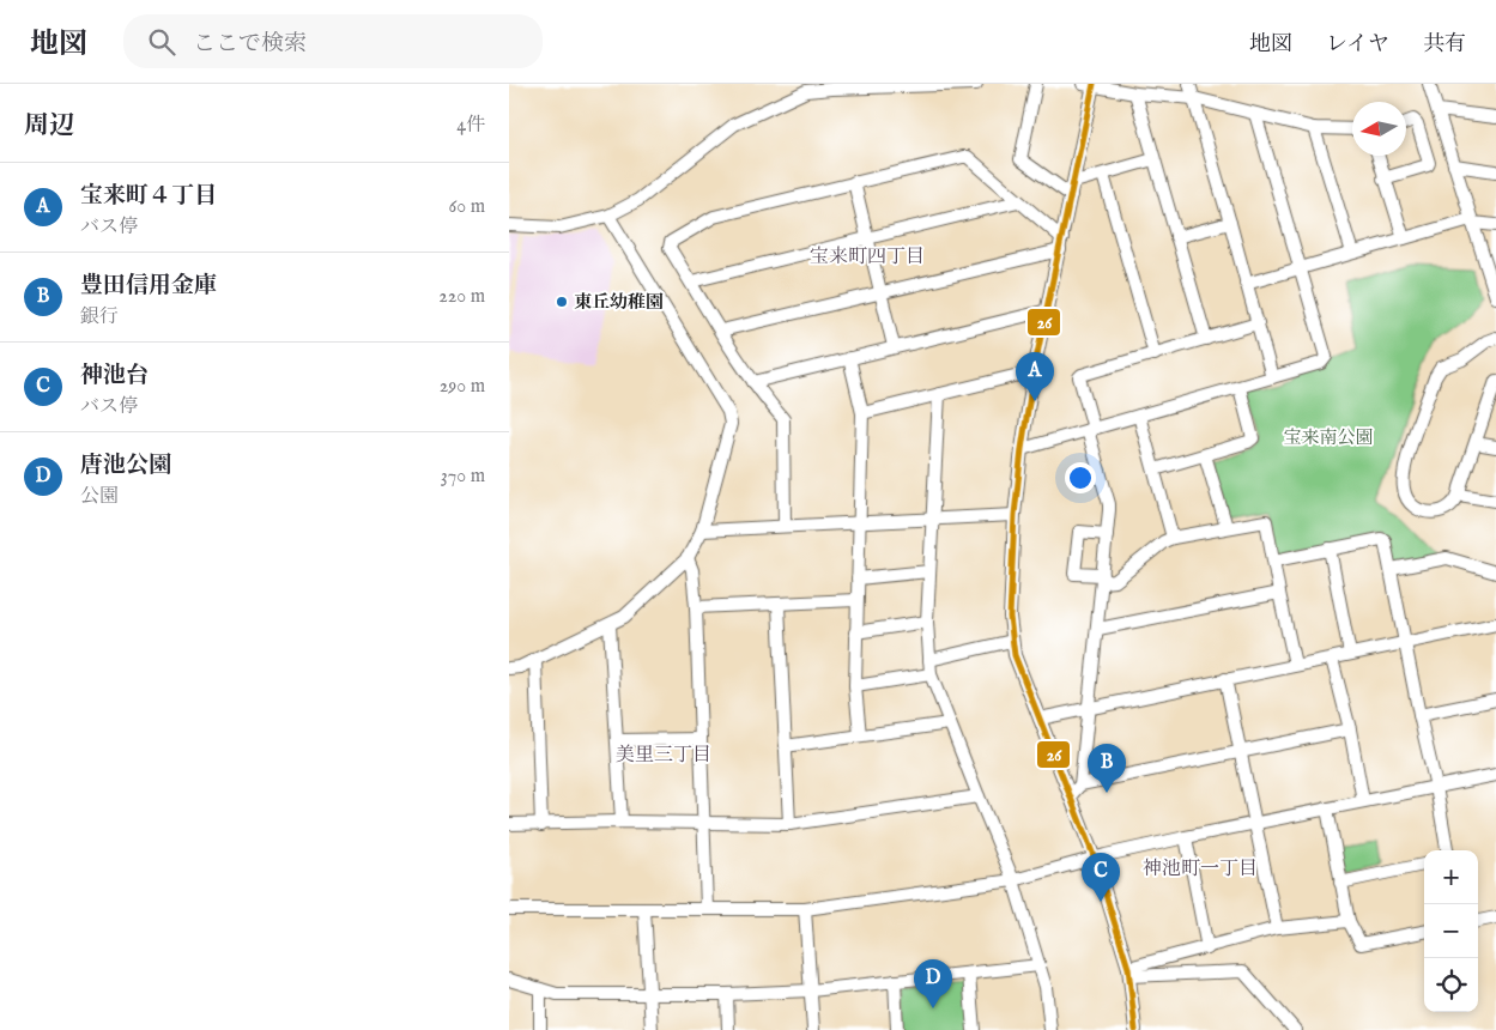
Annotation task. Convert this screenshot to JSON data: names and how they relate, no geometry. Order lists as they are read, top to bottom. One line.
{"districts":["宝来町四丁目","美里三丁目","神池町一丁目"],"parks":["宝来南公園"],"places":["東丘幼稚園"],"lines":["transit line 26"],"north":"left","page":{"header":"地図","search":"ここで検索","nav":["地図","レイヤ","共有"],"heading":["周辺","4件"],"list":[{"mark":"A","name":"宝来町４丁目","note":"バス停","value":"60 m"},{"mark":"B","name":"豊田信用金庫","note":"銀行","value":"220 m"},{"mark":"C","name":"神池台","note":"バス停","value":"290 m"},{"mark":"D","name":"唐池公園","note":"公園","value":"370 m"}],"pins":["A","B","C","D"],"map_buttons":["+","−"]}}
